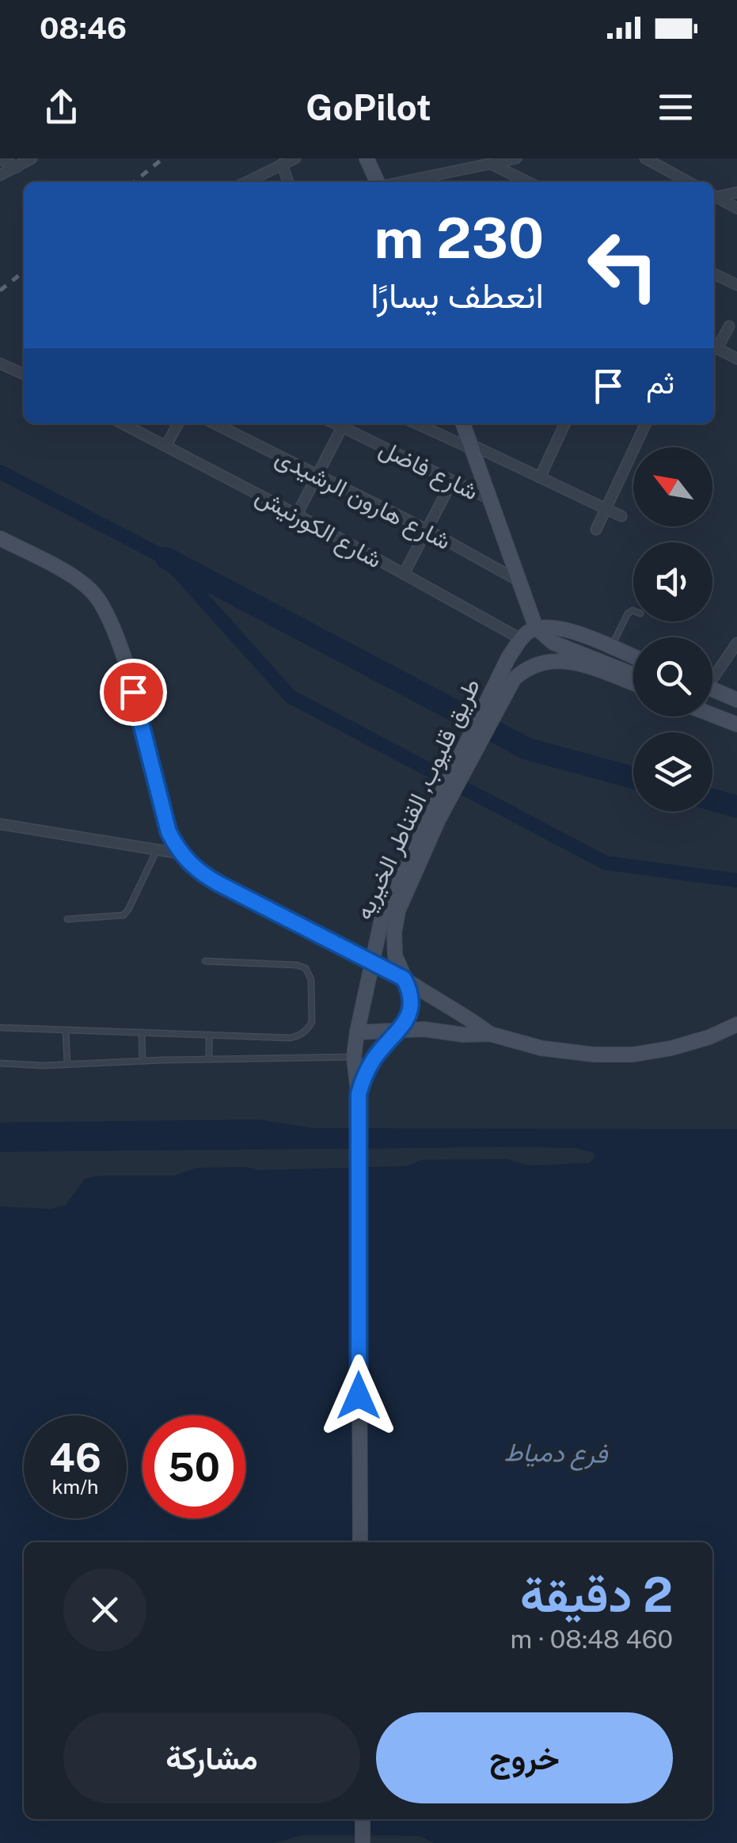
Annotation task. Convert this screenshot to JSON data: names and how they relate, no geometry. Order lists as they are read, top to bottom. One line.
{"streets":{"main road":["طريق قليوب, القناطر الخيريه"],"street":["شارع فاضل","شارع هارون الرشيدى","شارع الكورنيش"]},"crossings":[["شارع الكورنيش","طريق قليوب, القناطر الخيريه"]],"water":["فرع دمياط"],"north":"top left","page":{"status":"08:46","header":"GoPilot","turn":["230 m","انعطف يسارًا"],"then":"ثم","speed":"46 km/h","limit":"50","heading":["2 دقيقة","460 m · 08:48"],"buttons":["خروج","مشاركة"]}}
